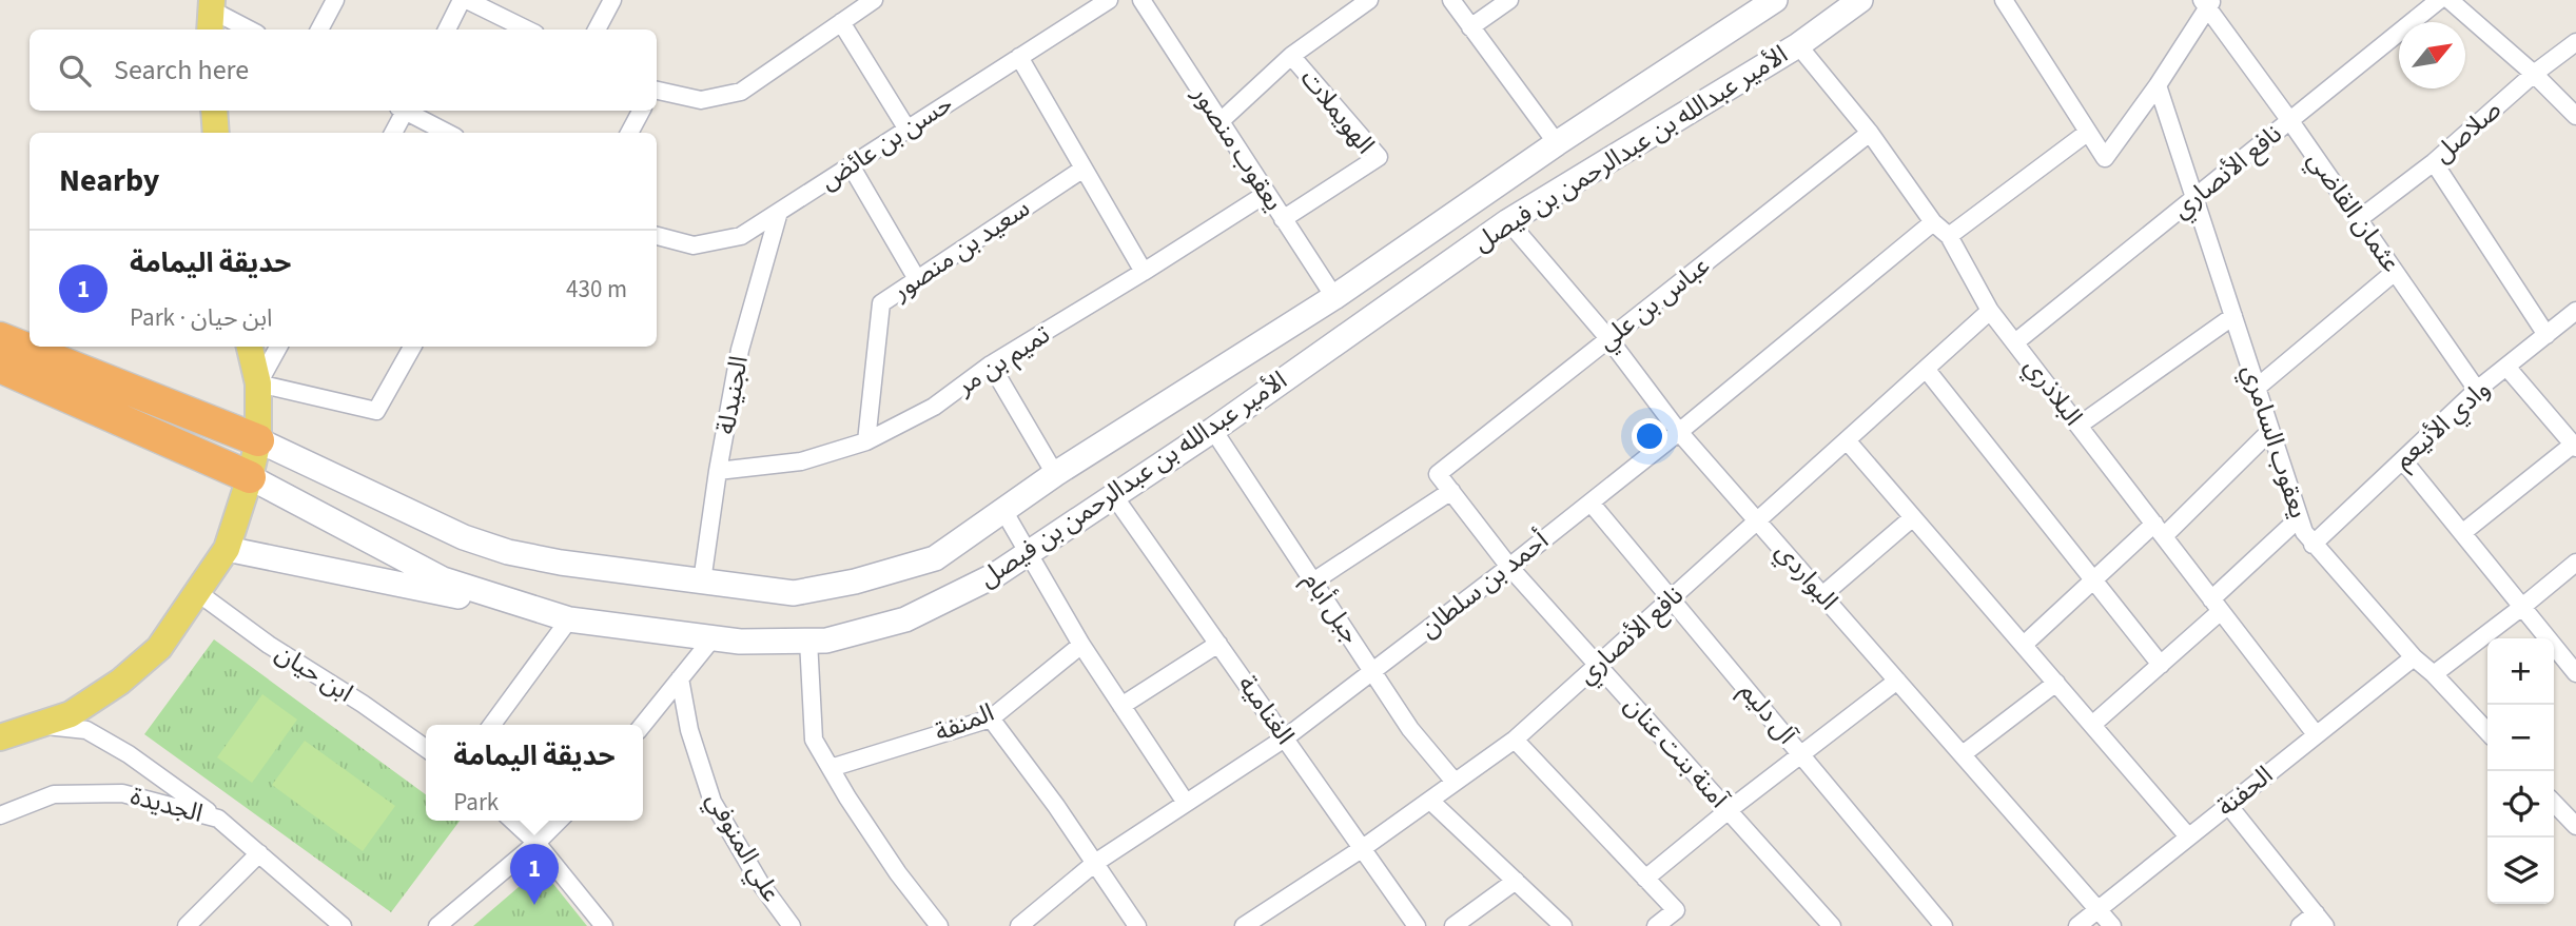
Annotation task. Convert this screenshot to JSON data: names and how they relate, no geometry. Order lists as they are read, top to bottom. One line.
{"streets":{"main road":["الأمير عبدالله بن عبدالرحمن بن فيصل"],"street":["الهويملات","صلاصل","حسن بن عائض","يعقوب منصور","نافع الأنصاري","عثمان القاضي","سعيد بن منصور","عباس بن علي","تميم بن مر","البلاذري","الجنيدلة","وادي الأنيعم","يعقوب السامري","البواردي","أحمد بن سلطان","جبل أبام","ابن حيان","الغنامية","آل دليم","المنفة","آمنة بنت عنان","الحفنة","الجديدة","علي المنوفي"]},"crossings":[["الهويملات","يعقوب منصور"],["صلاصل","عثمان القاضي"],["حسن بن عائض","الجنيدلة"],["يعقوب منصور","الأمير عبدالله بن عبدالرحمن بن فيصل"],["يعقوب منصور","تميم بن مر"],["الأمير عبدالله بن عبدالرحمن بن فيصل","البلاذري"],["الأمير عبدالله بن عبدالرحمن بن فيصل","الجنيدلة"],["الأمير عبدالله بن عبدالرحمن بن فيصل","البواردي"],["الأمير عبدالله بن عبدالرحمن بن فيصل","جبل أبام"],["الأمير عبدالله بن عبدالرحمن بن فيصل","الغنامية"],["نافع الأنصاري","عثمان القاضي"],["نافع الأنصاري","البلاذري"],["نافع الأنصاري","يعقوب السامري"],["نافع الأنصاري","البواردي"],["نافع الأنصاري","جبل أبام"],["نافع الأنصاري","الغنامية"],["نافع الأنصاري","آل دليم"],["نافع الأنصاري","آمنة بنت عنان"],["عثمان القاضي","وادي الأنيعم"],["سعيد بن منصور","تميم بن مر"],["عباس بن علي","البلاذري"],["عباس بن علي","البواردي"],["عباس بن علي","آمنة بنت عنان"],["تميم بن مر","الجنيدلة"],["البلاذري","أحمد بن سلطان"],["البلاذري","الحفنة"],["وادي الأنيعم","يعقوب السامري"],["يعقوب السامري","الحفنة"],["البواردي","أحمد بن سلطان"],["البواردي","الحفنة"],["أحمد بن سلطان","جبل أبام"],["أحمد بن سلطان","الغنامية"],["أحمد بن سلطان","آل دليم"],["أحمد بن سلطان","آمنة بنت عنان"]],"north":"top right","page":{"search":"Search here","heading":"Nearby","list":[{"mark":"1","name":"حديقة اليمامة","note":"Park · ابن حيان","value":"430 m"}],"map_buttons":["+","−"],"popup":["حديقة اليمامة","Park"],"pins":"1"}}
